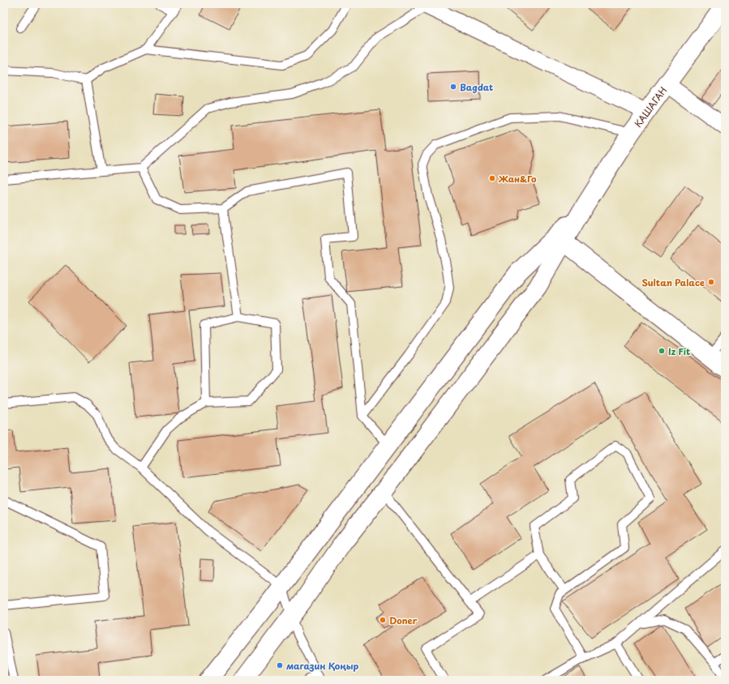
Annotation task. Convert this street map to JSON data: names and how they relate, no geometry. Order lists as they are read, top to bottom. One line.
{"streets":{"street":["КАШАГАН"]},"places":["Bagdat","Жан&Го","Sultan Palace","Iz Fit","Doner","магазин Қоңыр"]}
